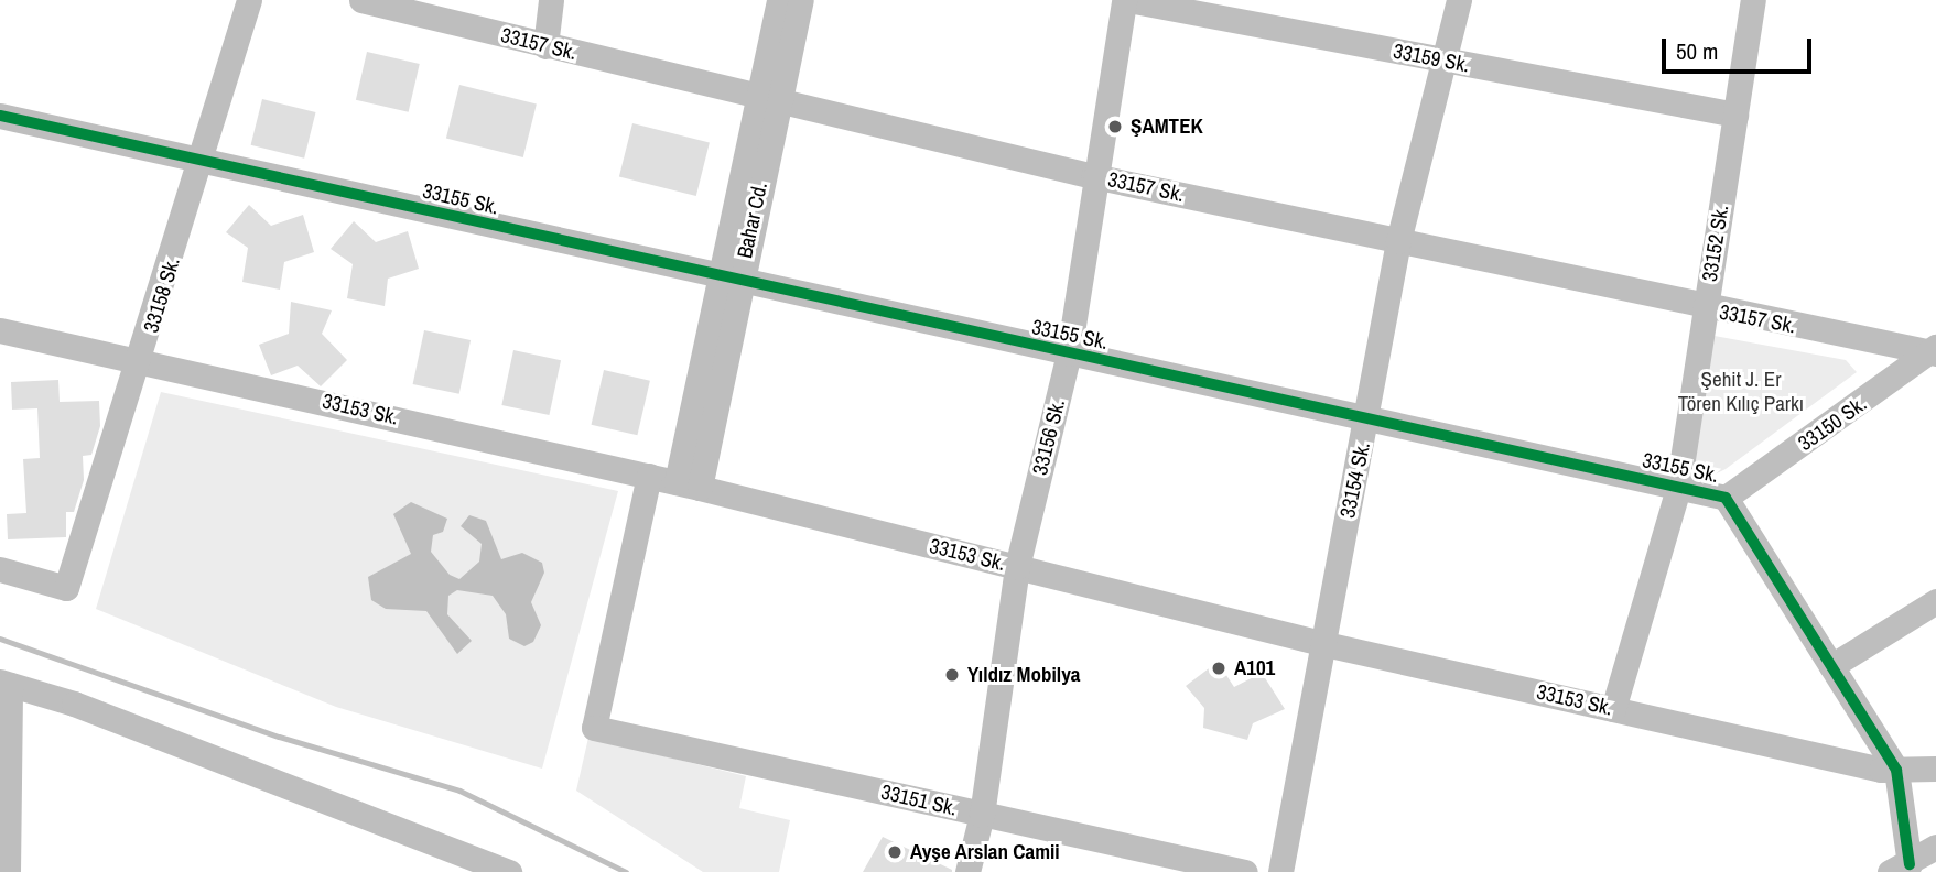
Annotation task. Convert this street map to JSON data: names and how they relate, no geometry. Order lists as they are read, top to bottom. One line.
{"streets":{"street":["33157 Sk.","33159 Sk.","33155 Sk.","Bahar Cd.","33152 Sk.","33158 Sk.","33153 Sk.","33150 Sk.","33156 Sk.","33154 Sk.","33151 Sk."]},"crossings":[["33157 Sk.","Bahar Cd."],["33157 Sk.","33152 Sk."],["33157 Sk.","33150 Sk."],["33157 Sk.","33156 Sk."],["33157 Sk.","33154 Sk."],["33159 Sk.","33152 Sk."],["33159 Sk.","33156 Sk."],["33159 Sk.","33154 Sk."],["33155 Sk.","Bahar Cd."],["33155 Sk.","33152 Sk."],["33155 Sk.","33158 Sk."],["33155 Sk.","33153 Sk."],["33155 Sk.","33150 Sk."],["33155 Sk.","33156 Sk."],["33155 Sk.","33154 Sk."],["Bahar Cd.","33153 Sk."],["33152 Sk.","33153 Sk."],["33158 Sk.","33153 Sk."],["33153 Sk.","33156 Sk."],["33153 Sk.","33154 Sk."],["33153 Sk.","33151 Sk."],["33156 Sk.","33151 Sk."]],"parks":["Şehit J. Er Tören Kılıç Parkı"],"places":["ŞAMTEK","A101","Yıldız Mobilya","Ayşe Arslan Camii"],"scale_bar":"50 m"}
